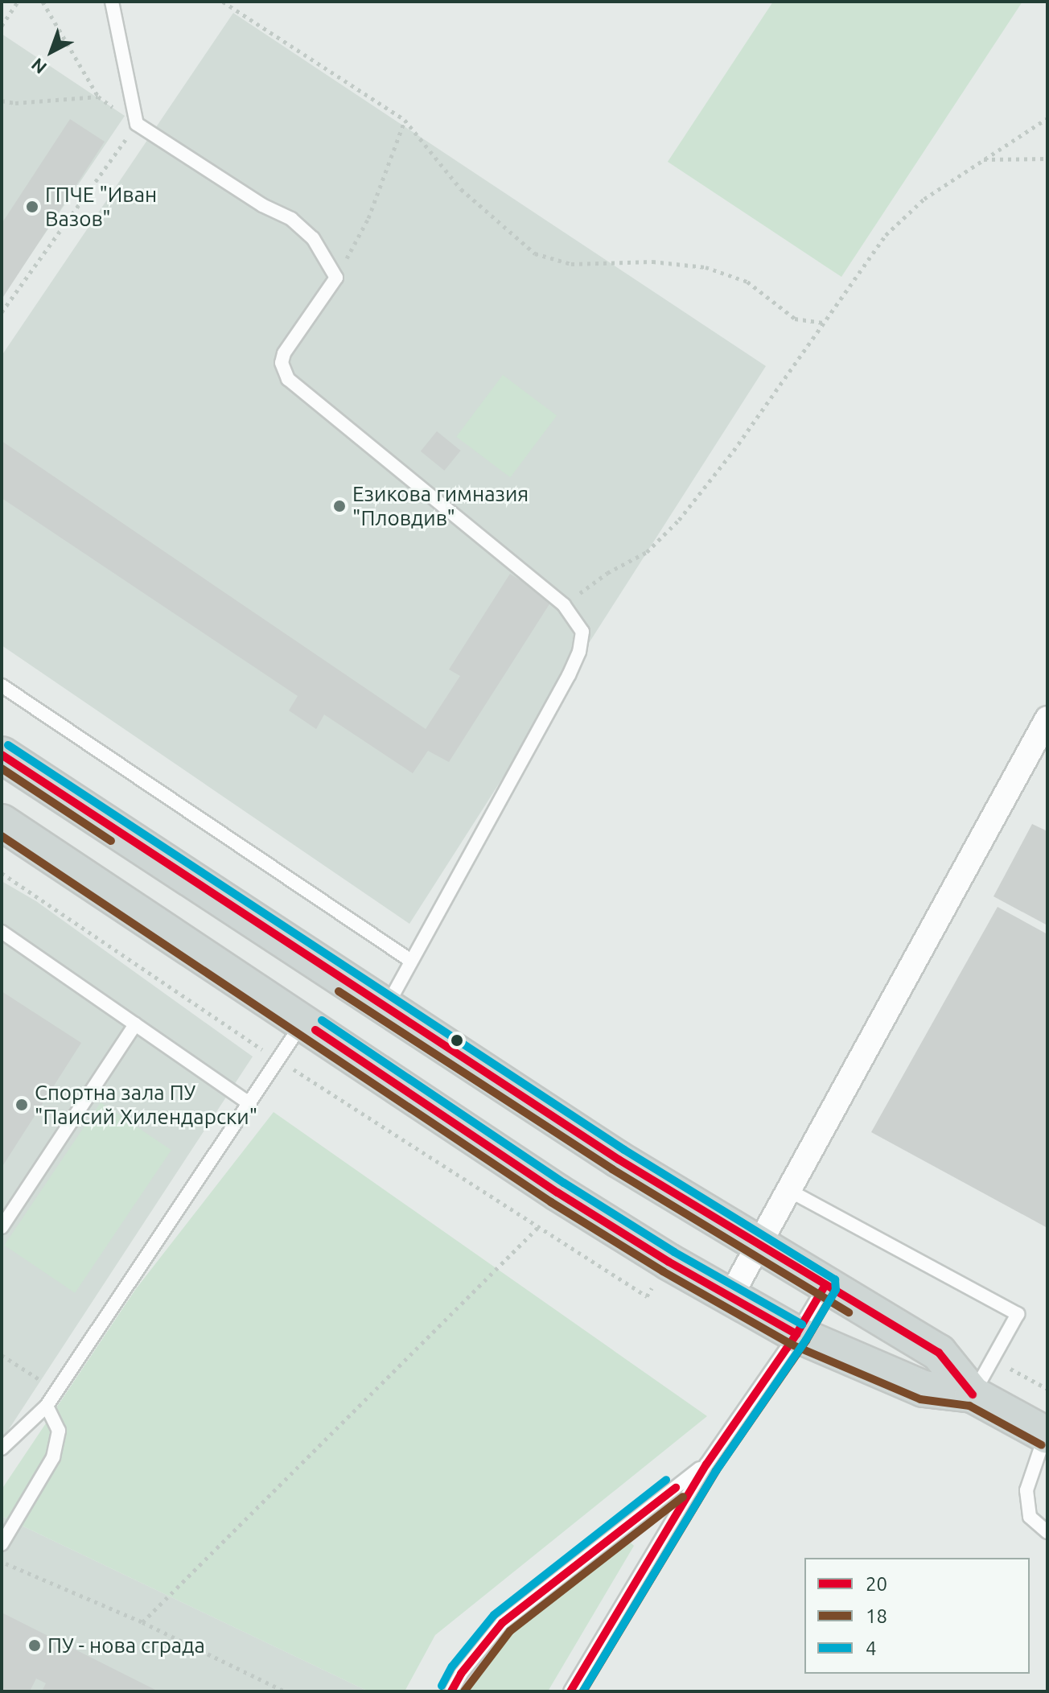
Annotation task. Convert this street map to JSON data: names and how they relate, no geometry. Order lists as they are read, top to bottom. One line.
{"places":["ГПЧЕ \"Иван Вазов\"","Езикова гимназия \"Пловдив\"","Спортна зала ПУ \"Паисий Хилендарски\"","ПУ - нова сграда"],"lines":["transit line 4","transit line 20","transit line 18"],"legend":["20","18","4"],"north":"bottom left"}
